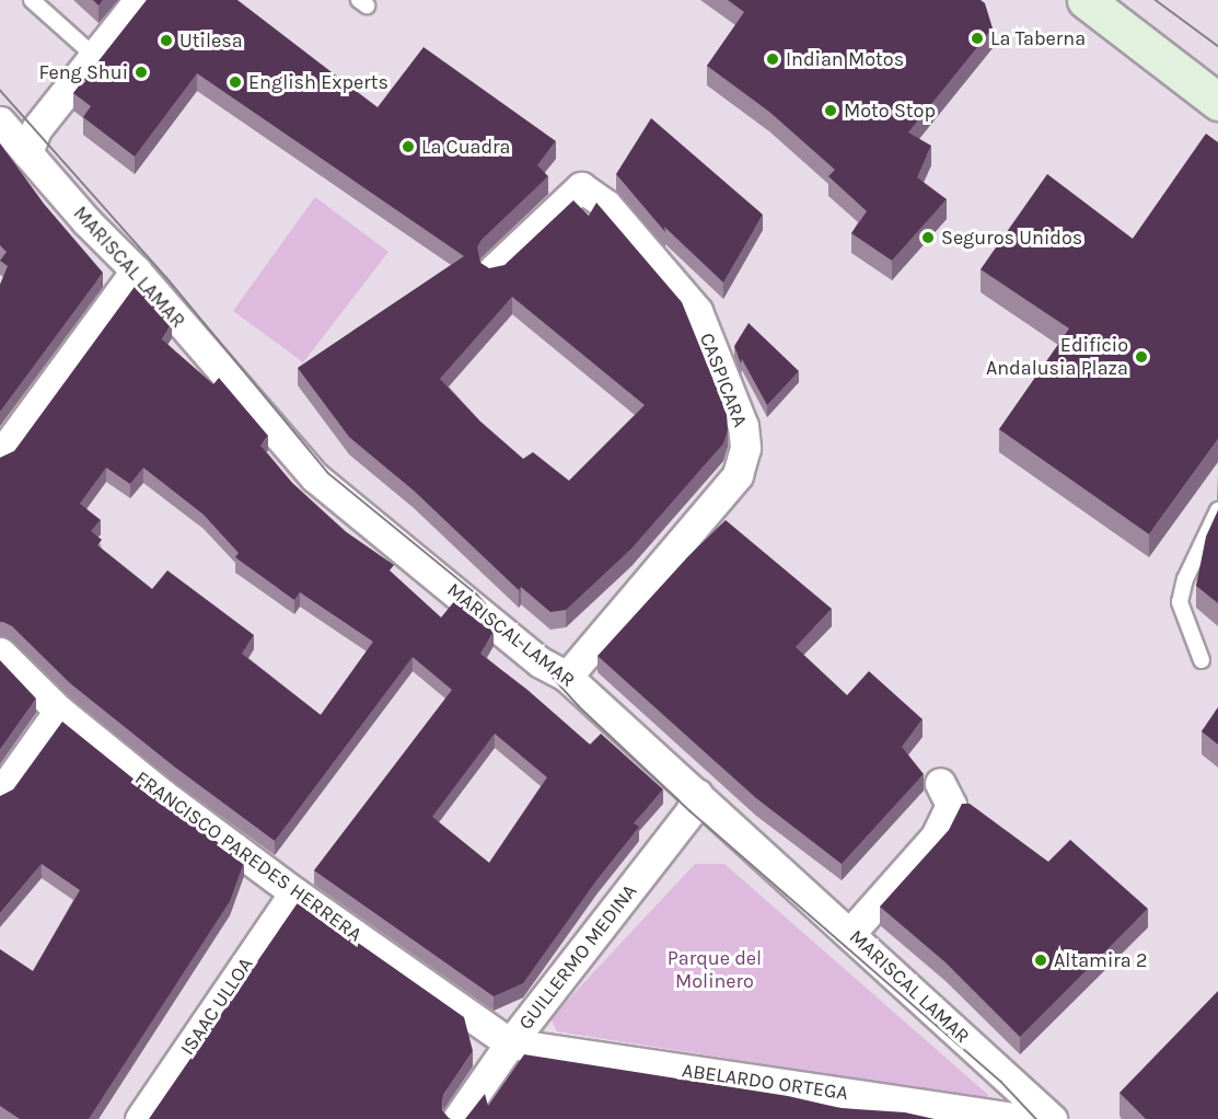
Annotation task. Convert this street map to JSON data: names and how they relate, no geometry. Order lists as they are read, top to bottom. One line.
{"streets":{"street":["MARISCAL LAMAR","CASPICARA","FRANCISCO PAREDES HERRERA","GUILLERMO MEDINA","ISAAC ULLOA","ABELARDO ORTEGA"]},"crossings":[["MARISCAL LAMAR","CASPICARA"],["MARISCAL LAMAR","GUILLERMO MEDINA"],["FRANCISCO PAREDES HERRERA","GUILLERMO MEDINA"],["FRANCISCO PAREDES HERRERA","ISAAC ULLOA"],["FRANCISCO PAREDES HERRERA","ABELARDO ORTEGA"],["GUILLERMO MEDINA","ABELARDO ORTEGA"]],"parks":["Parque del Molinero"],"places":["La Taberna","Utilesa","Indian Motos","Feng Shui","English Experts","Moto Stop","La Cuadra","Seguros Unidos","Edificio Andalusia Plaza","Altamira 2"]}
